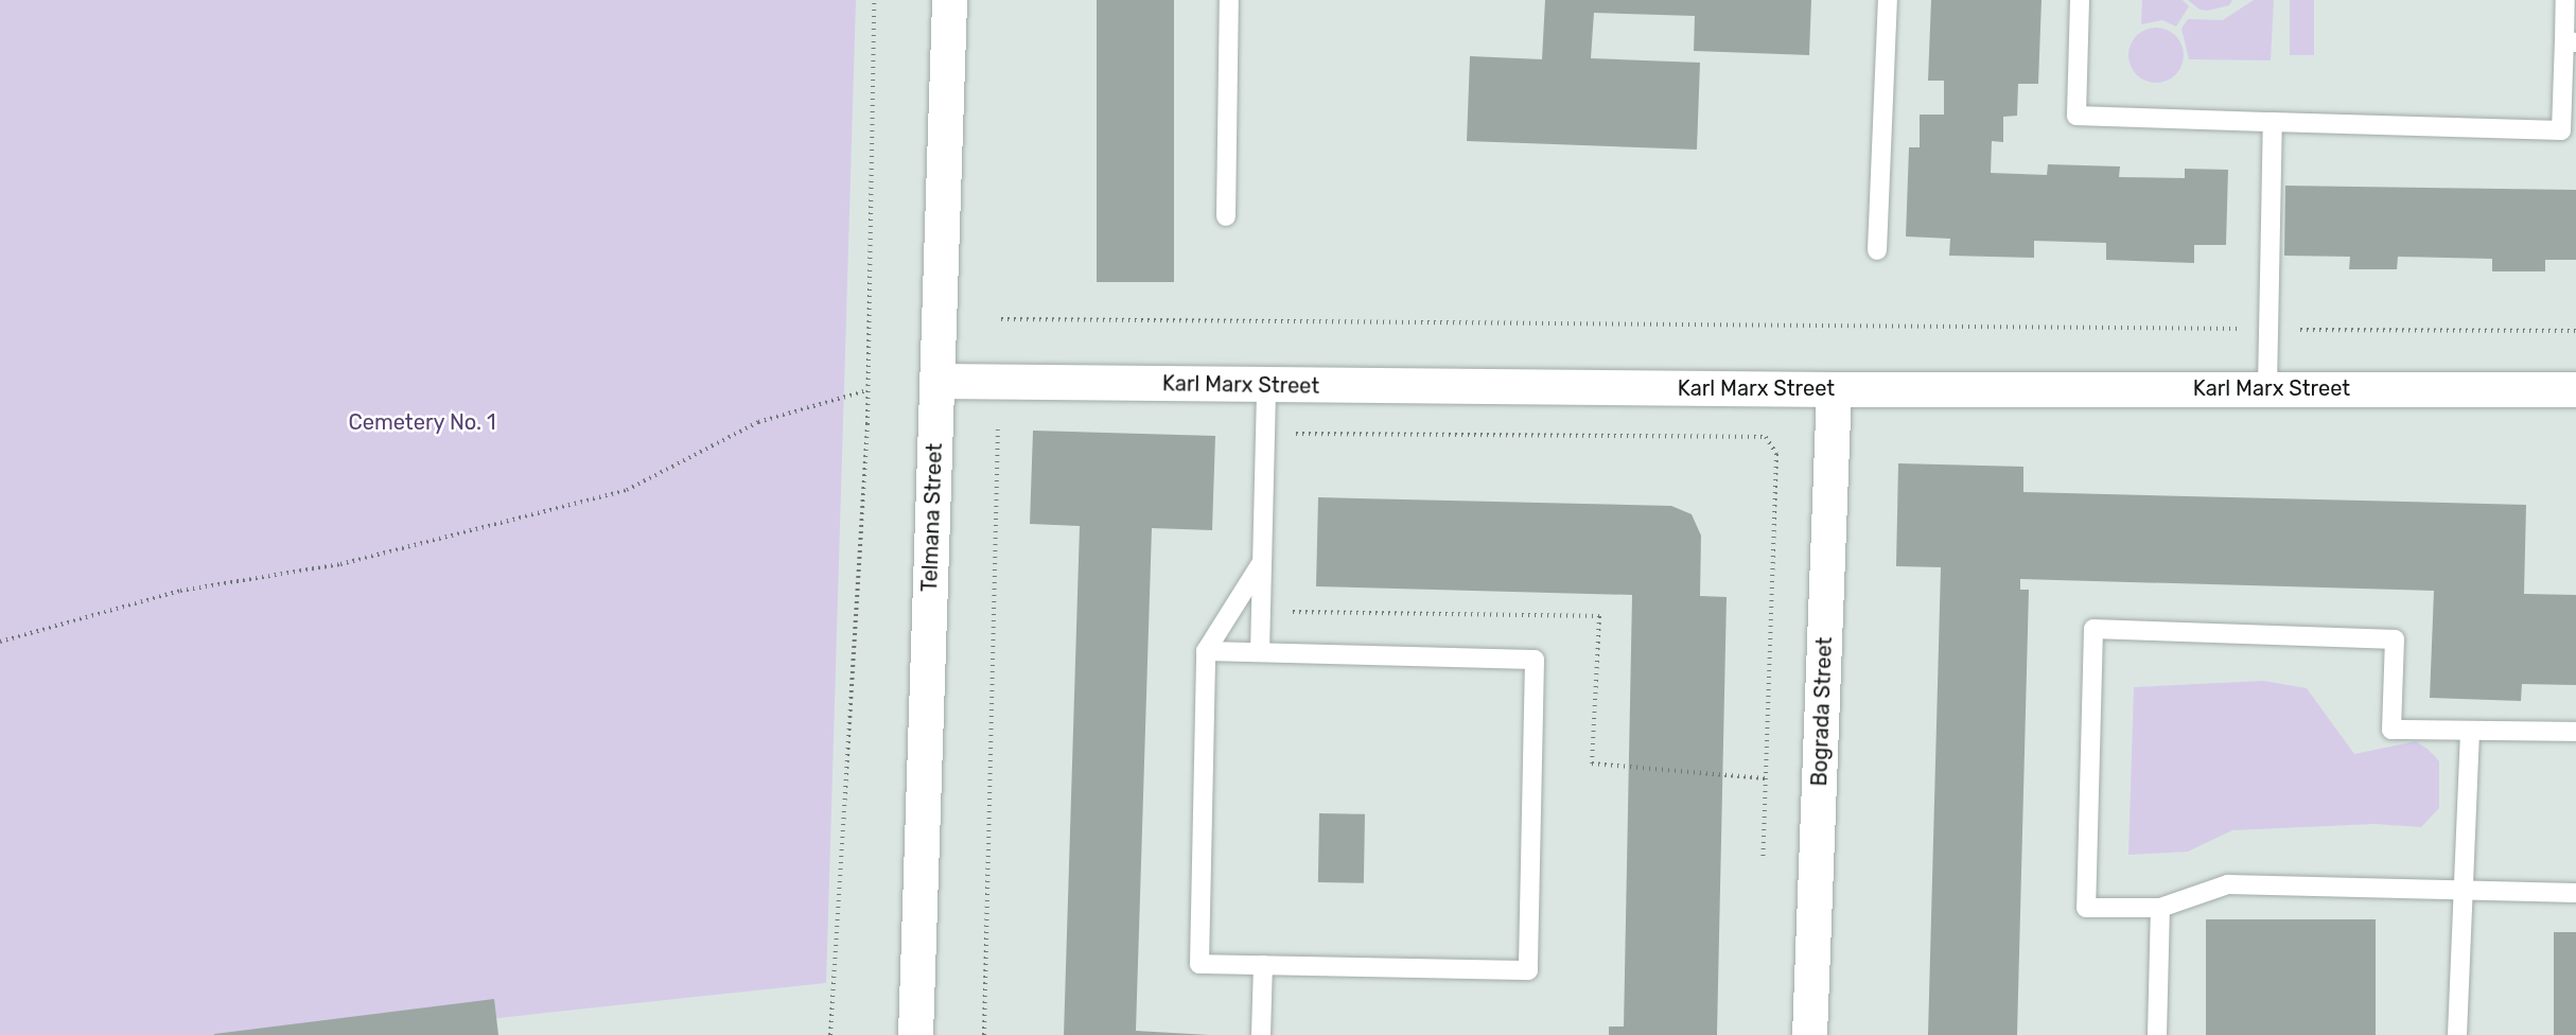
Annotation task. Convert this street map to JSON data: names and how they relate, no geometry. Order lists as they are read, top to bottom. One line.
{"streets":{"street":["Karl Marx Street","Telmana Street","Bograda Street"]},"crossings":[["Karl Marx Street","Telmana Street"],["Karl Marx Street","Bograda Street"]],"parks":["Cemetery No. 1"]}
